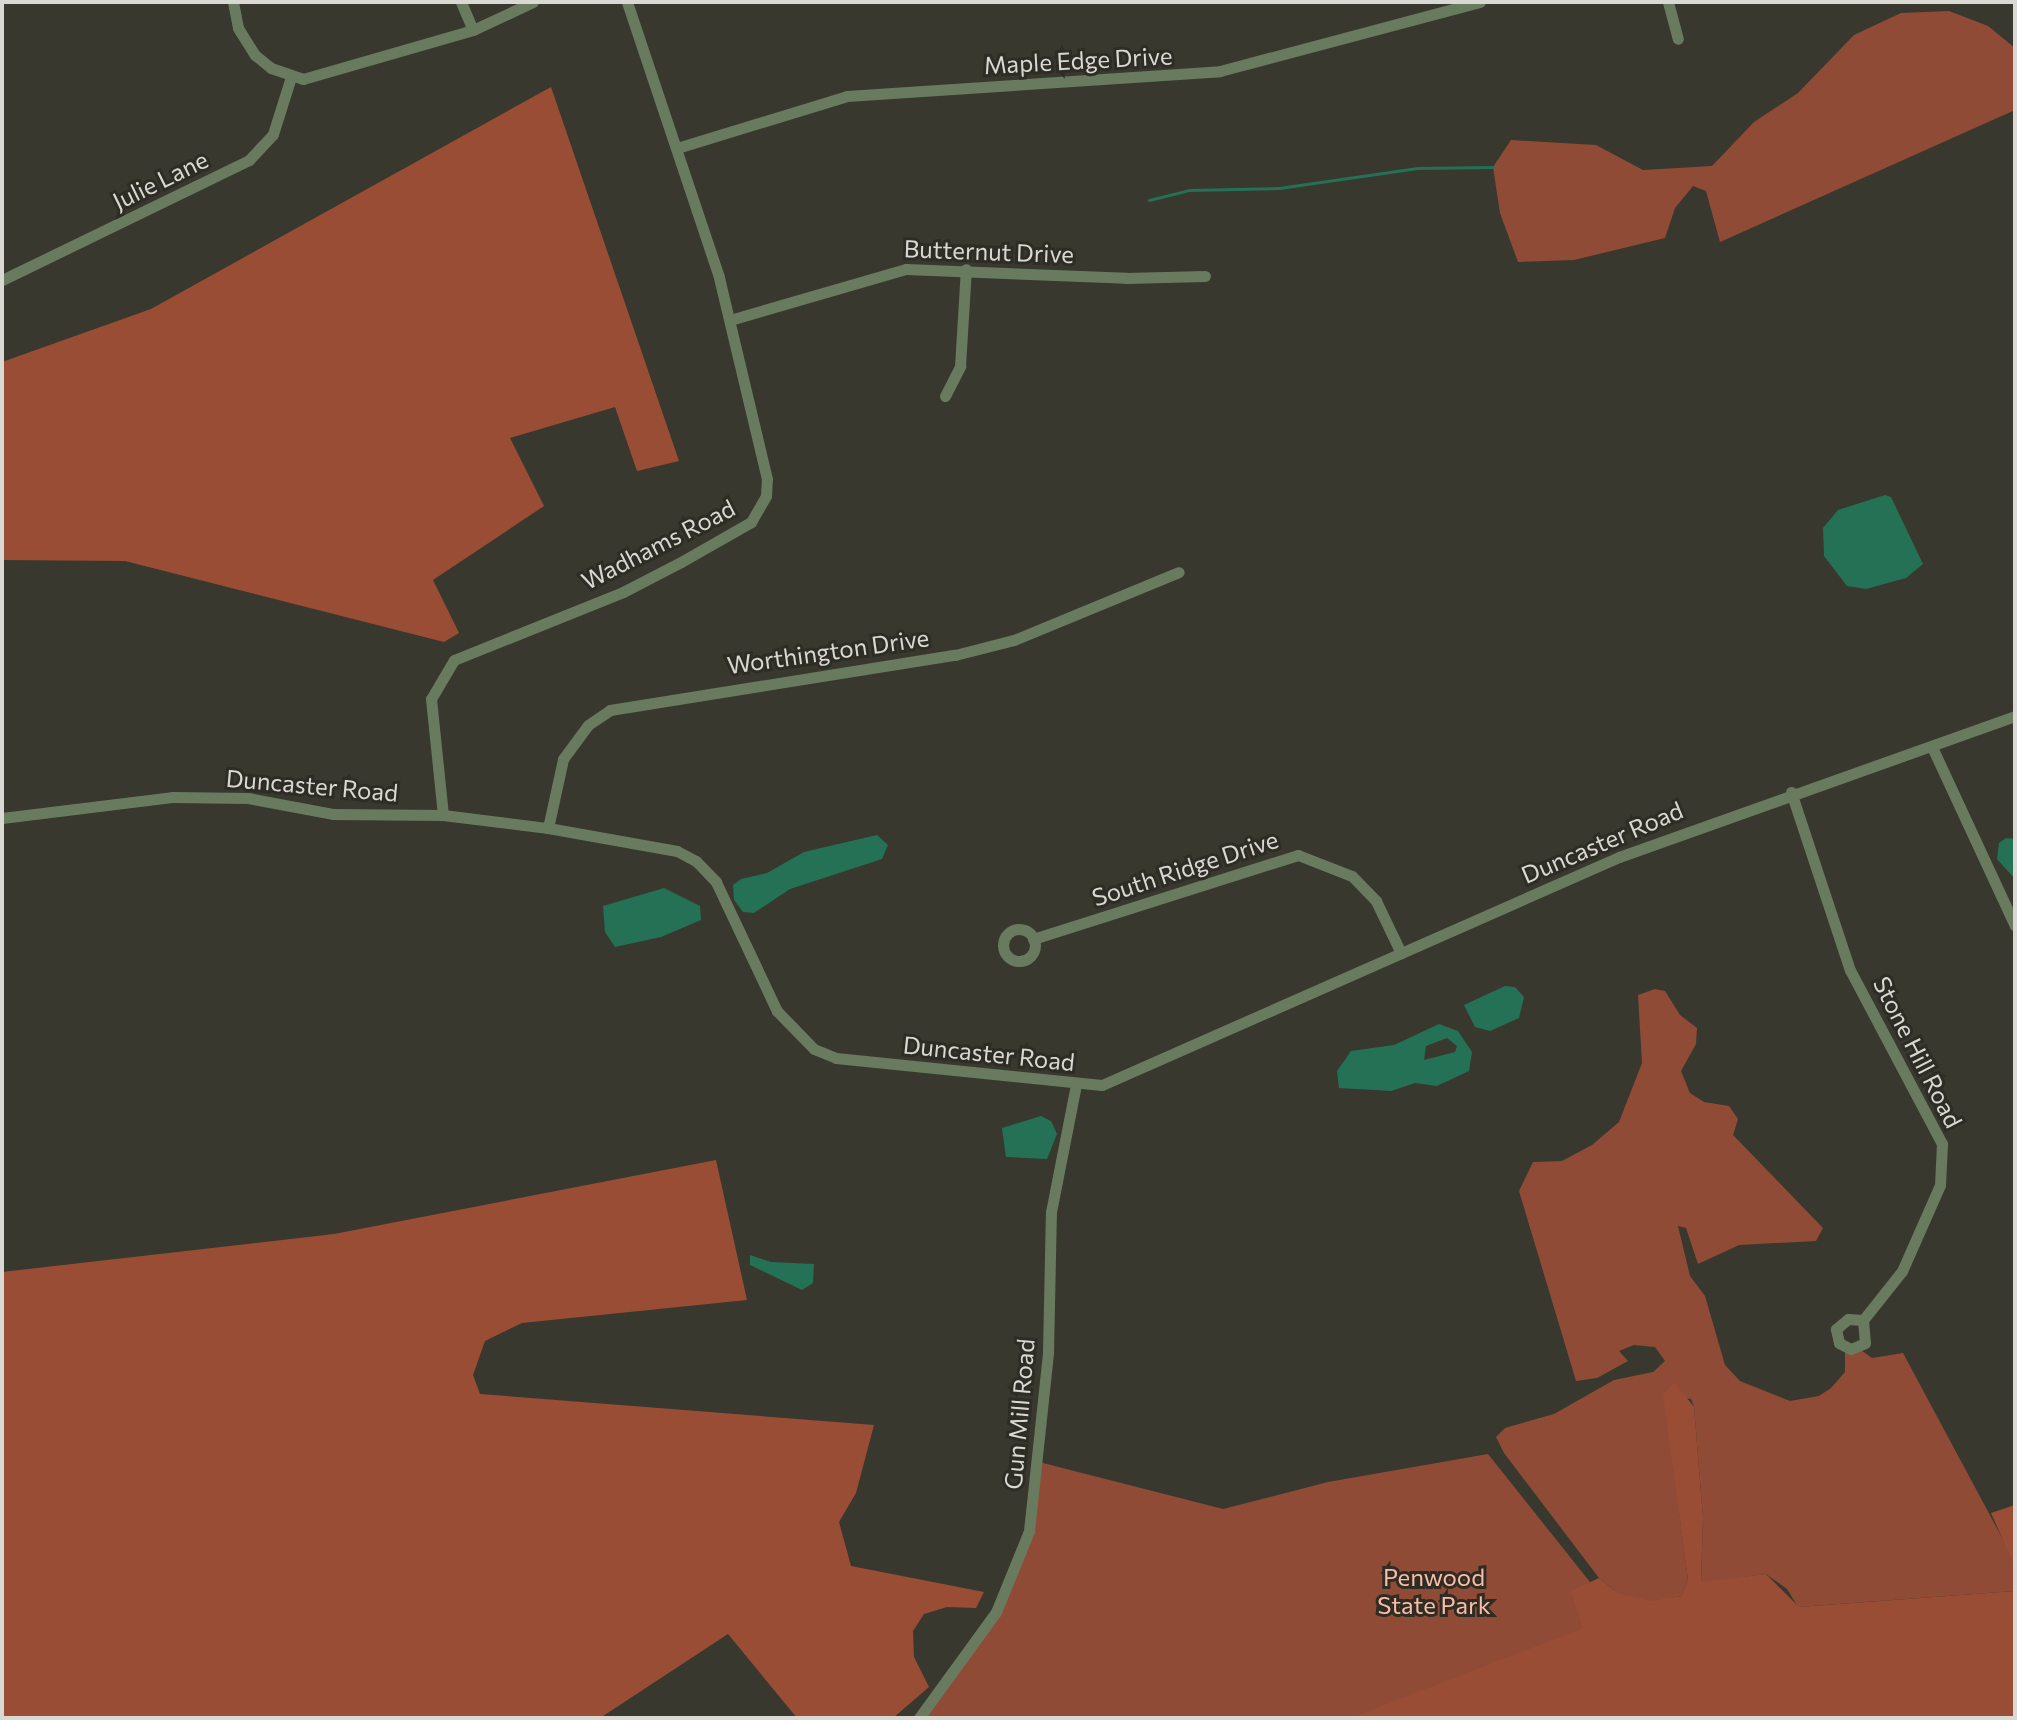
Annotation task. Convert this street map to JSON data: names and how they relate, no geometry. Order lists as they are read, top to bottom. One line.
{"streets":{"street":["Maple Edge Drive","Julie Lane","Butternut Drive","Wadhams Road","Worthington Drive","Duncaster Road","South Ridge Drive","Stone Hill Road","Gun Mill Road"]},"crossings":[["Maple Edge Drive","Wadhams Road"],["Butternut Drive","Wadhams Road"],["Wadhams Road","Duncaster Road"],["Worthington Drive","Duncaster Road"],["Duncaster Road","South Ridge Drive"],["Duncaster Road","Stone Hill Road"],["Duncaster Road","Gun Mill Road"]],"parks":["Penwood State Park"]}
